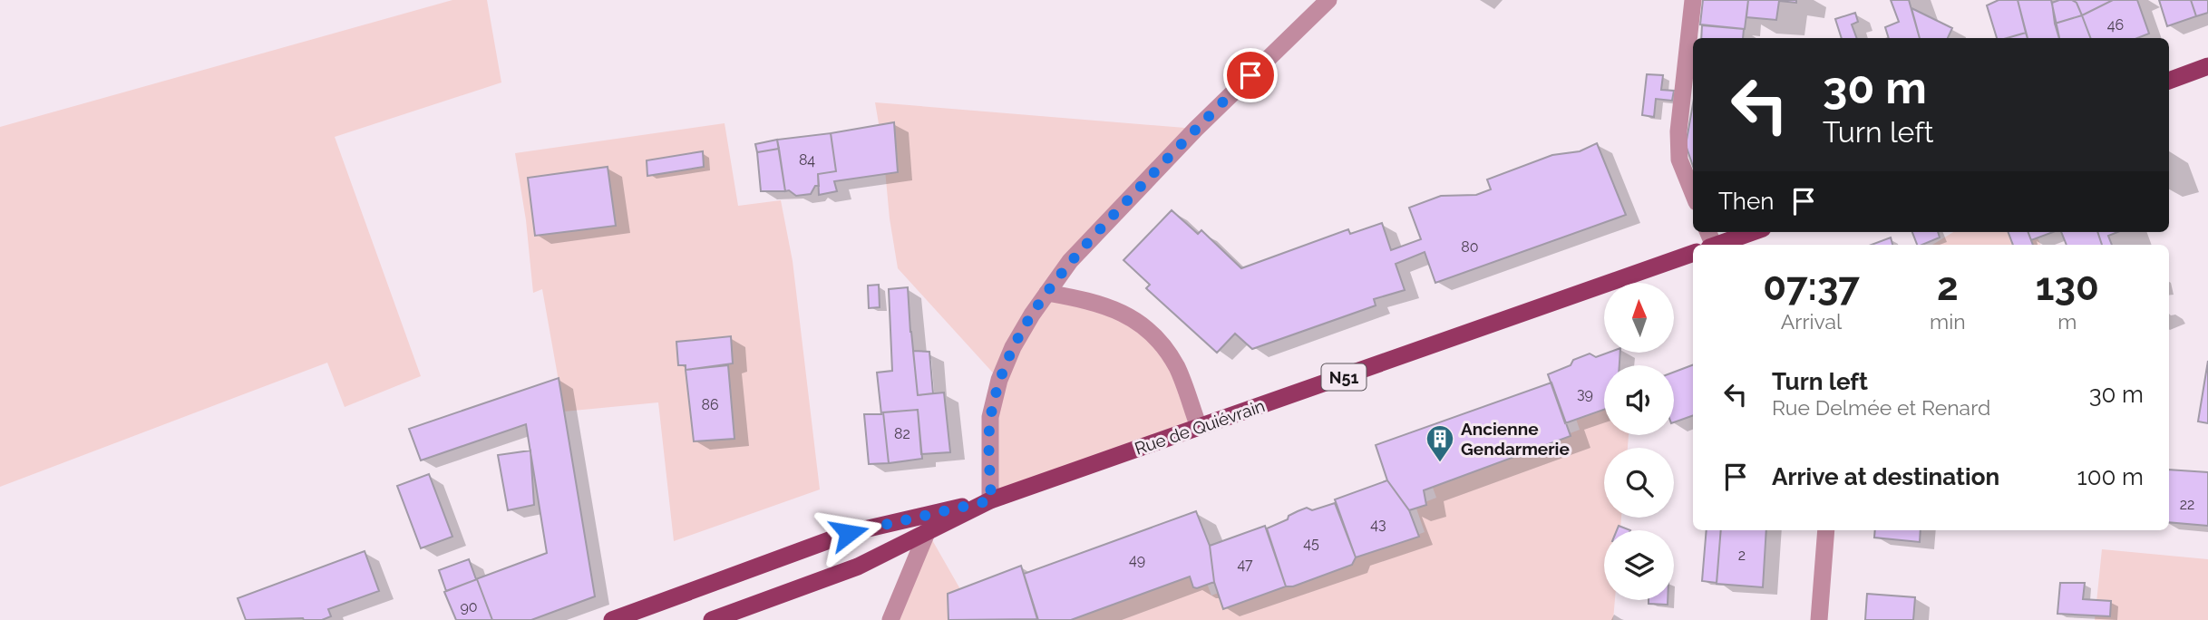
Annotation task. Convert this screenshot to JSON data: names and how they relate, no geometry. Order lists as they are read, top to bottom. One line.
{"streets":{"main road":["N51","Rue de Quiévrain"]},"crossings":[["N51","Rue de Quiévrain"]],"places":{"building":["Ancienne Gendarmerie"]},"house_numbers":["46","84","80","39","86","82","22","43","45","2","49","47","90"],"north":"top","page":{"turn":["30 m","Turn left"],"then":"Then","eta":["07:37","Arrival","2","min","130","m"],"list":[{"name":"Turn left","note":"Rue Delmée et Renard","value":"30 m"},{"name":"Arrive at destination","value":"100 m"}]}}
